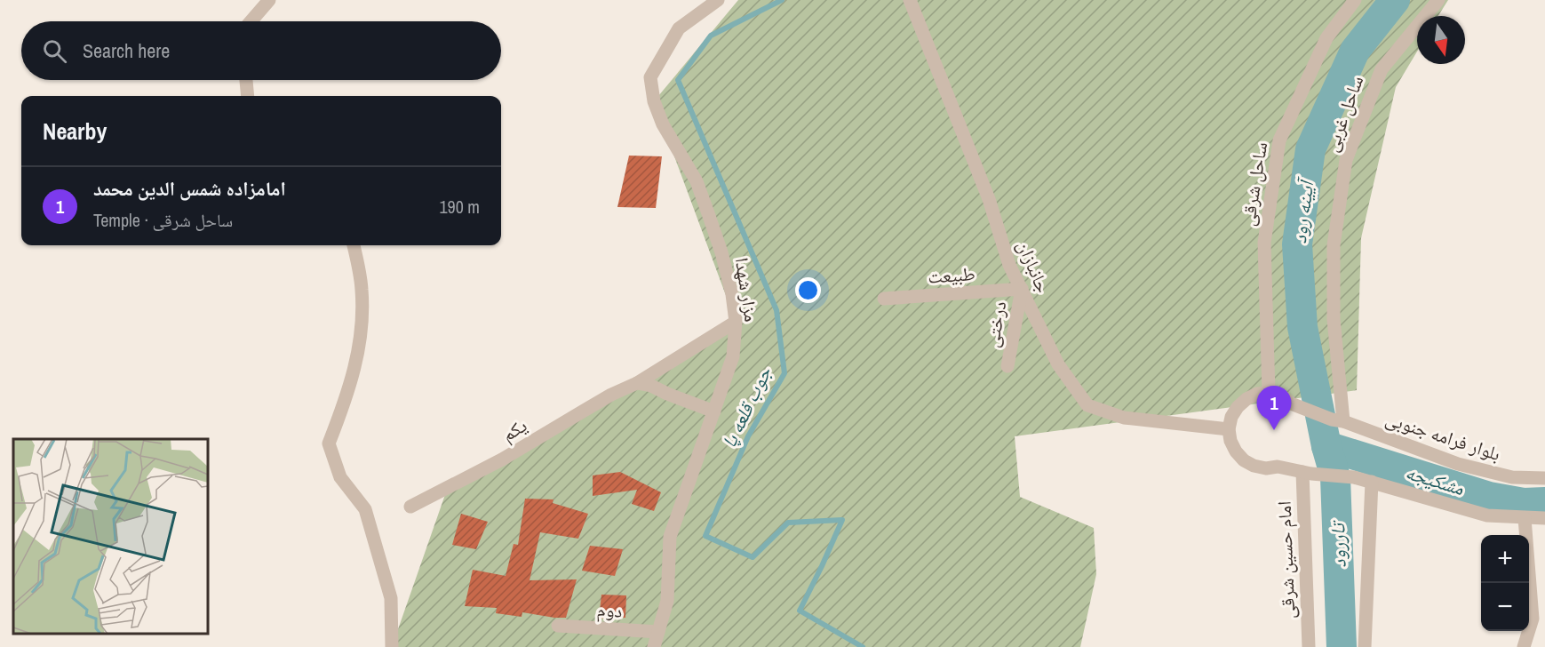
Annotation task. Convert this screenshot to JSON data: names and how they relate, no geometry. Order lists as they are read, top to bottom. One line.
{"streets":{"street":["ساحل غربی","ساحل شرقی","جانبازان","طبیعت","مزار شهدا","درختی","یکم","بلوار فرامه جنوبی","امام حسین شرقی","دوم"]},"crossings":[["ساحل غربی","بلوار فرامه جنوبی"],["ساحل شرقی","بلوار فرامه جنوبی"],["جانبازان","طبیعت"],["جانبازان","درختی"],["طبیعت","درختی"],["مزار شهدا","یکم"],["مزار شهدا","دوم"]],"water":["آیینه رود","جوب قلعه پا","مشکیجه","تاررود"],"north":"bottom","page":{"search":"Search here","heading":"Nearby","list":[{"mark":"1","name":"امامزاده شمس الدین محمد","note":"Temple · ساحل شرقی","value":"190 m"}],"pins":"1","map_buttons":["+","−"]}}
